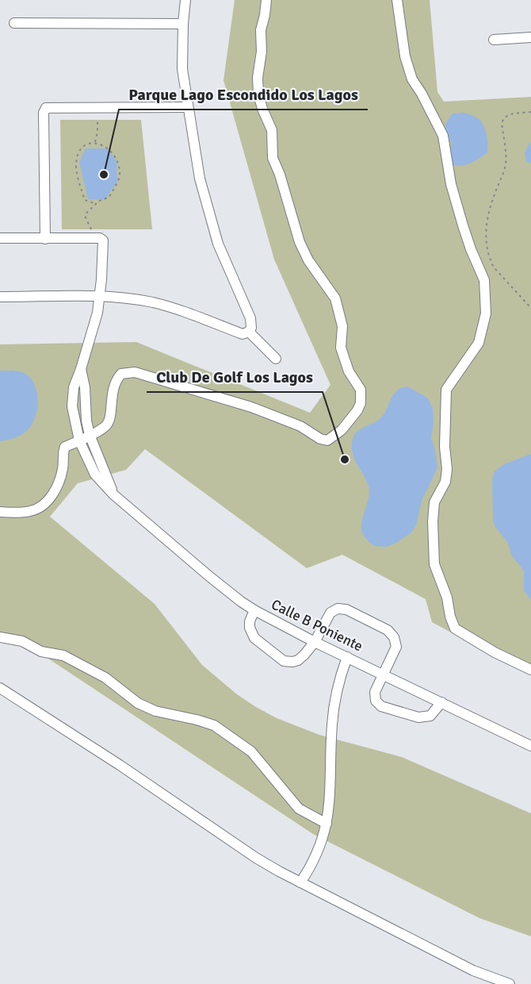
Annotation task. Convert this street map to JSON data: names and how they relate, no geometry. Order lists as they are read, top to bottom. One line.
{"streets":{"street":["Calle B Poniente"]},"places":["Parque Lago Escondido Los Lagos","Club De Golf Los Lagos"]}
